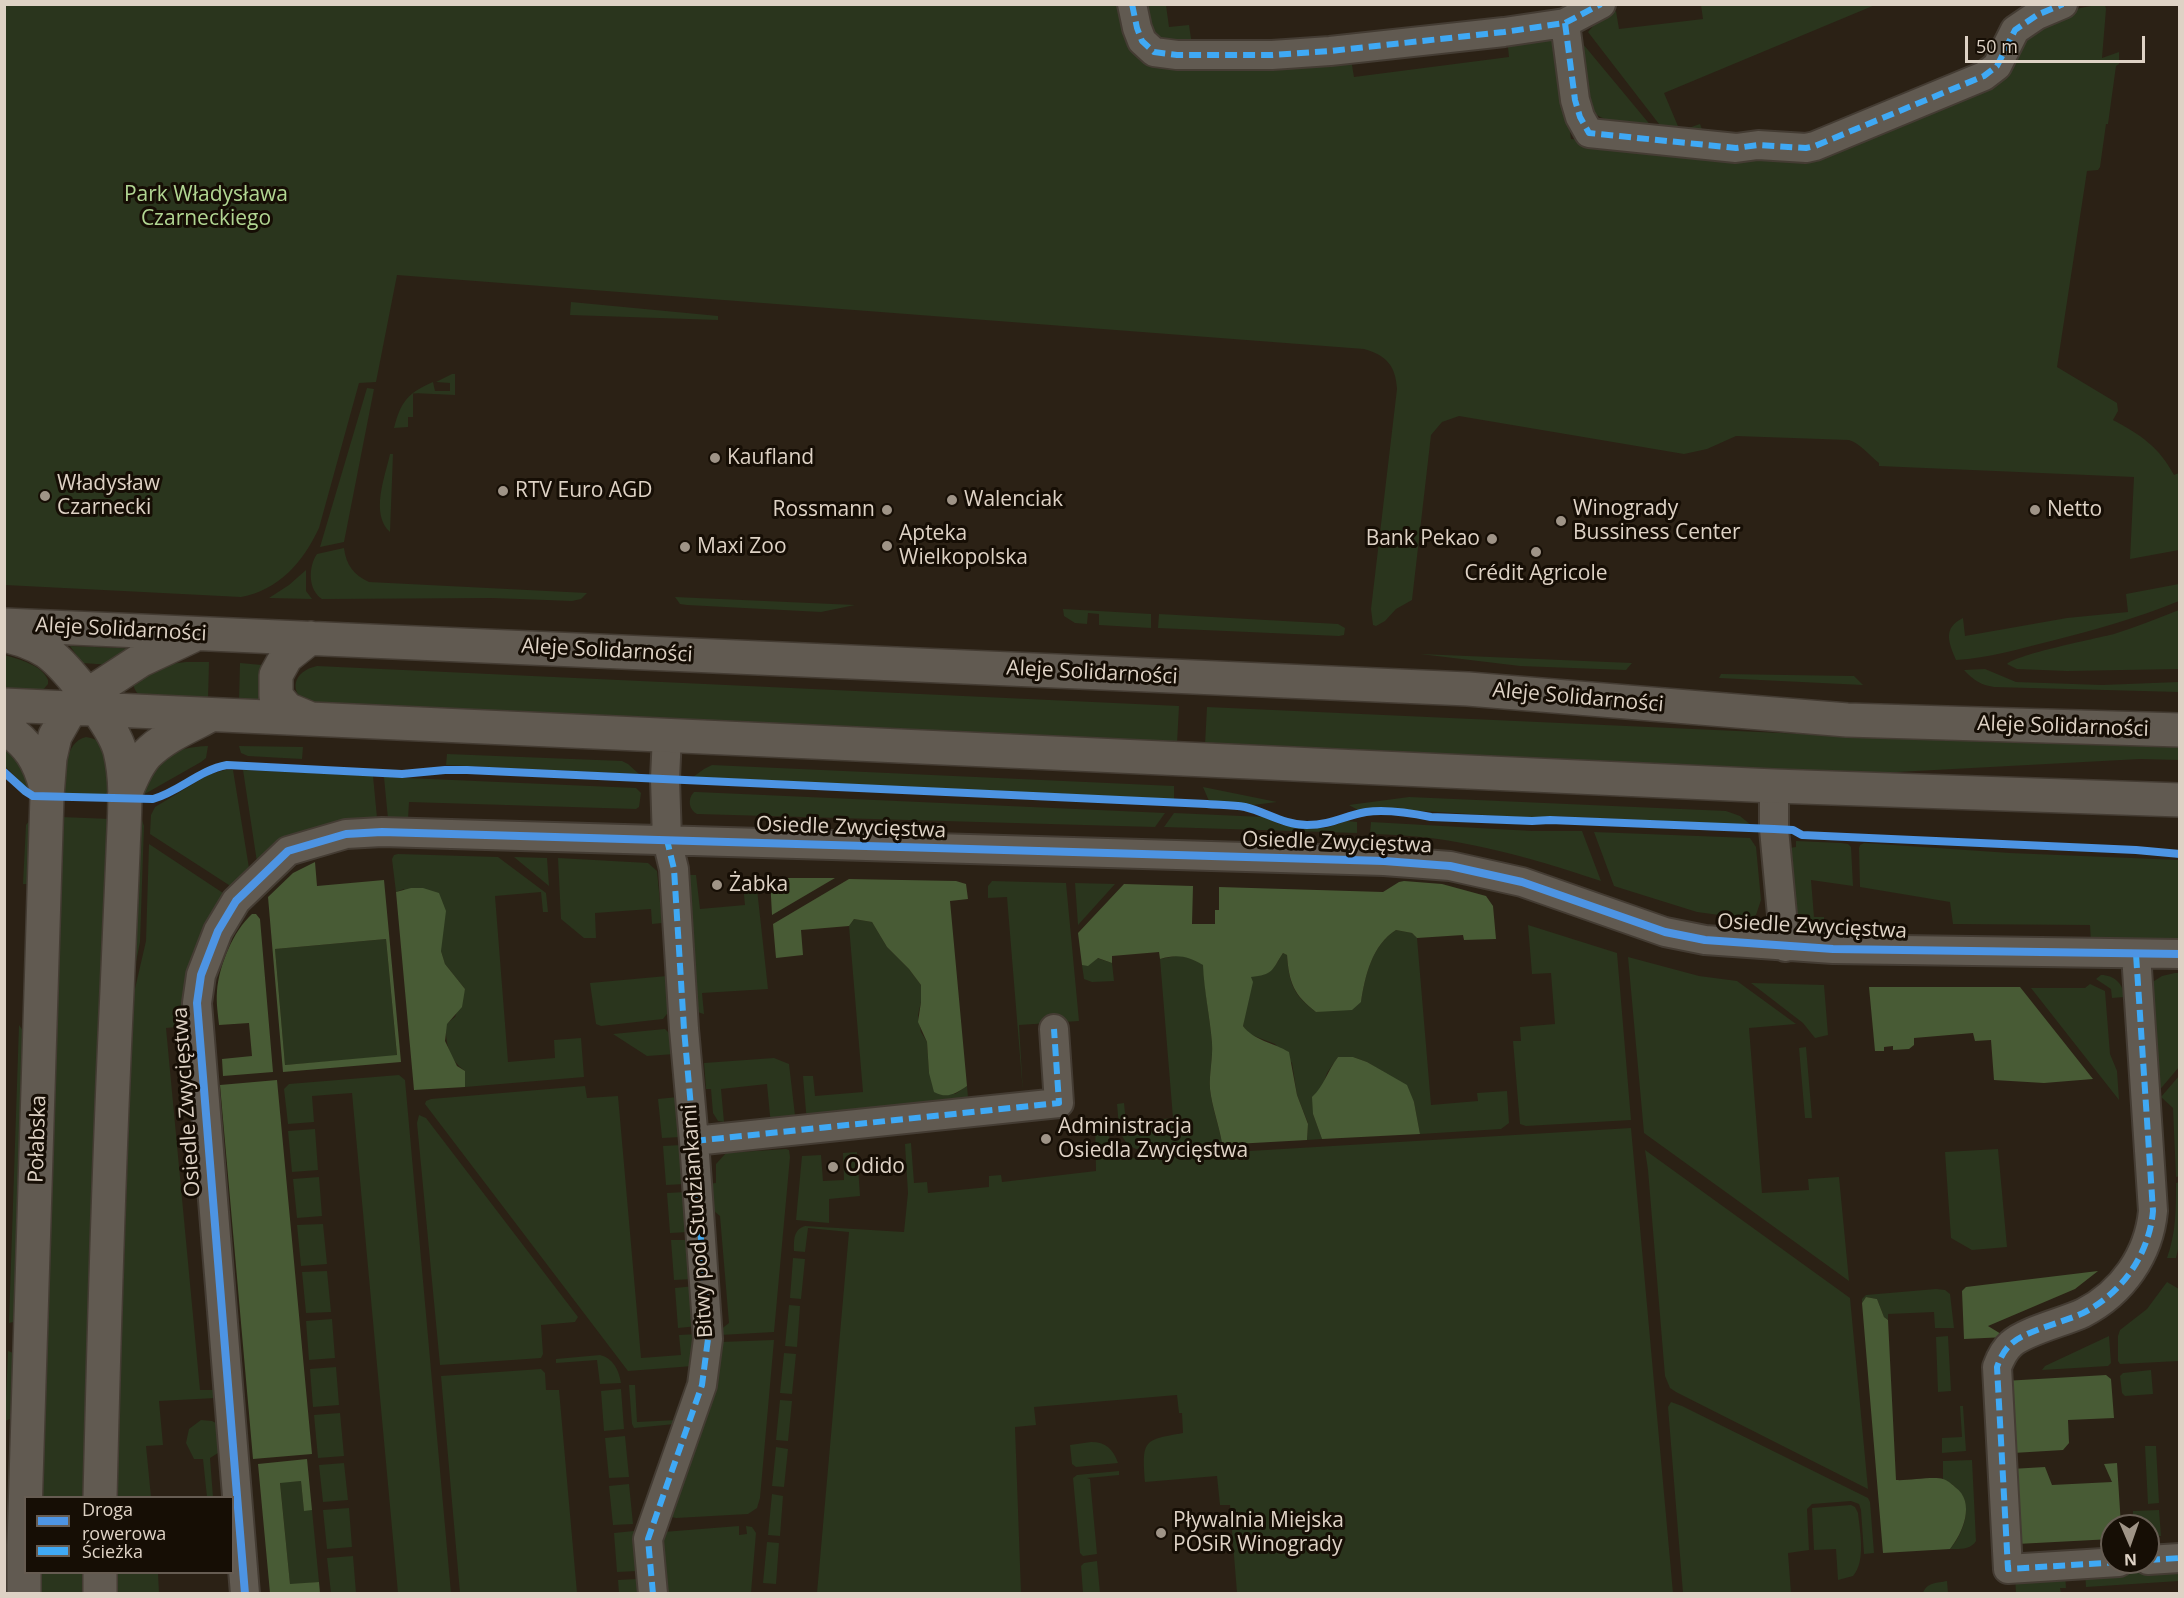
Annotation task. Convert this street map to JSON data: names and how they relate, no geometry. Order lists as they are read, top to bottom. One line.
{"streets":{"street":["Aleje Solidarności","Osiedle Zwycięstwa","Połabska","Bitwy pod Studziankami"]},"crossings":[["Aleje Solidarności","Połabska"],["Osiedle Zwycięstwa","Bitwy pod Studziankami"]],"parks":["Park Władysława Czarneckiego"],"places":["Kaufland","RTV Euro AGD","Władysław Czarnecki","Walenciak","Rossmann","Netto","Winogrady Bussiness Center","Bank Pekao","Apteka Wielkopolska","Maxi Zoo","Crédit Agricole","Żabka","Administracja Osiedla Zwycięstwa","Odido","Pływalnia Miejska POSiR Winogrady"],"legend":["Droga rowerowa","Ścieżka"],"scale_bar":"50 m","north":"bottom"}
